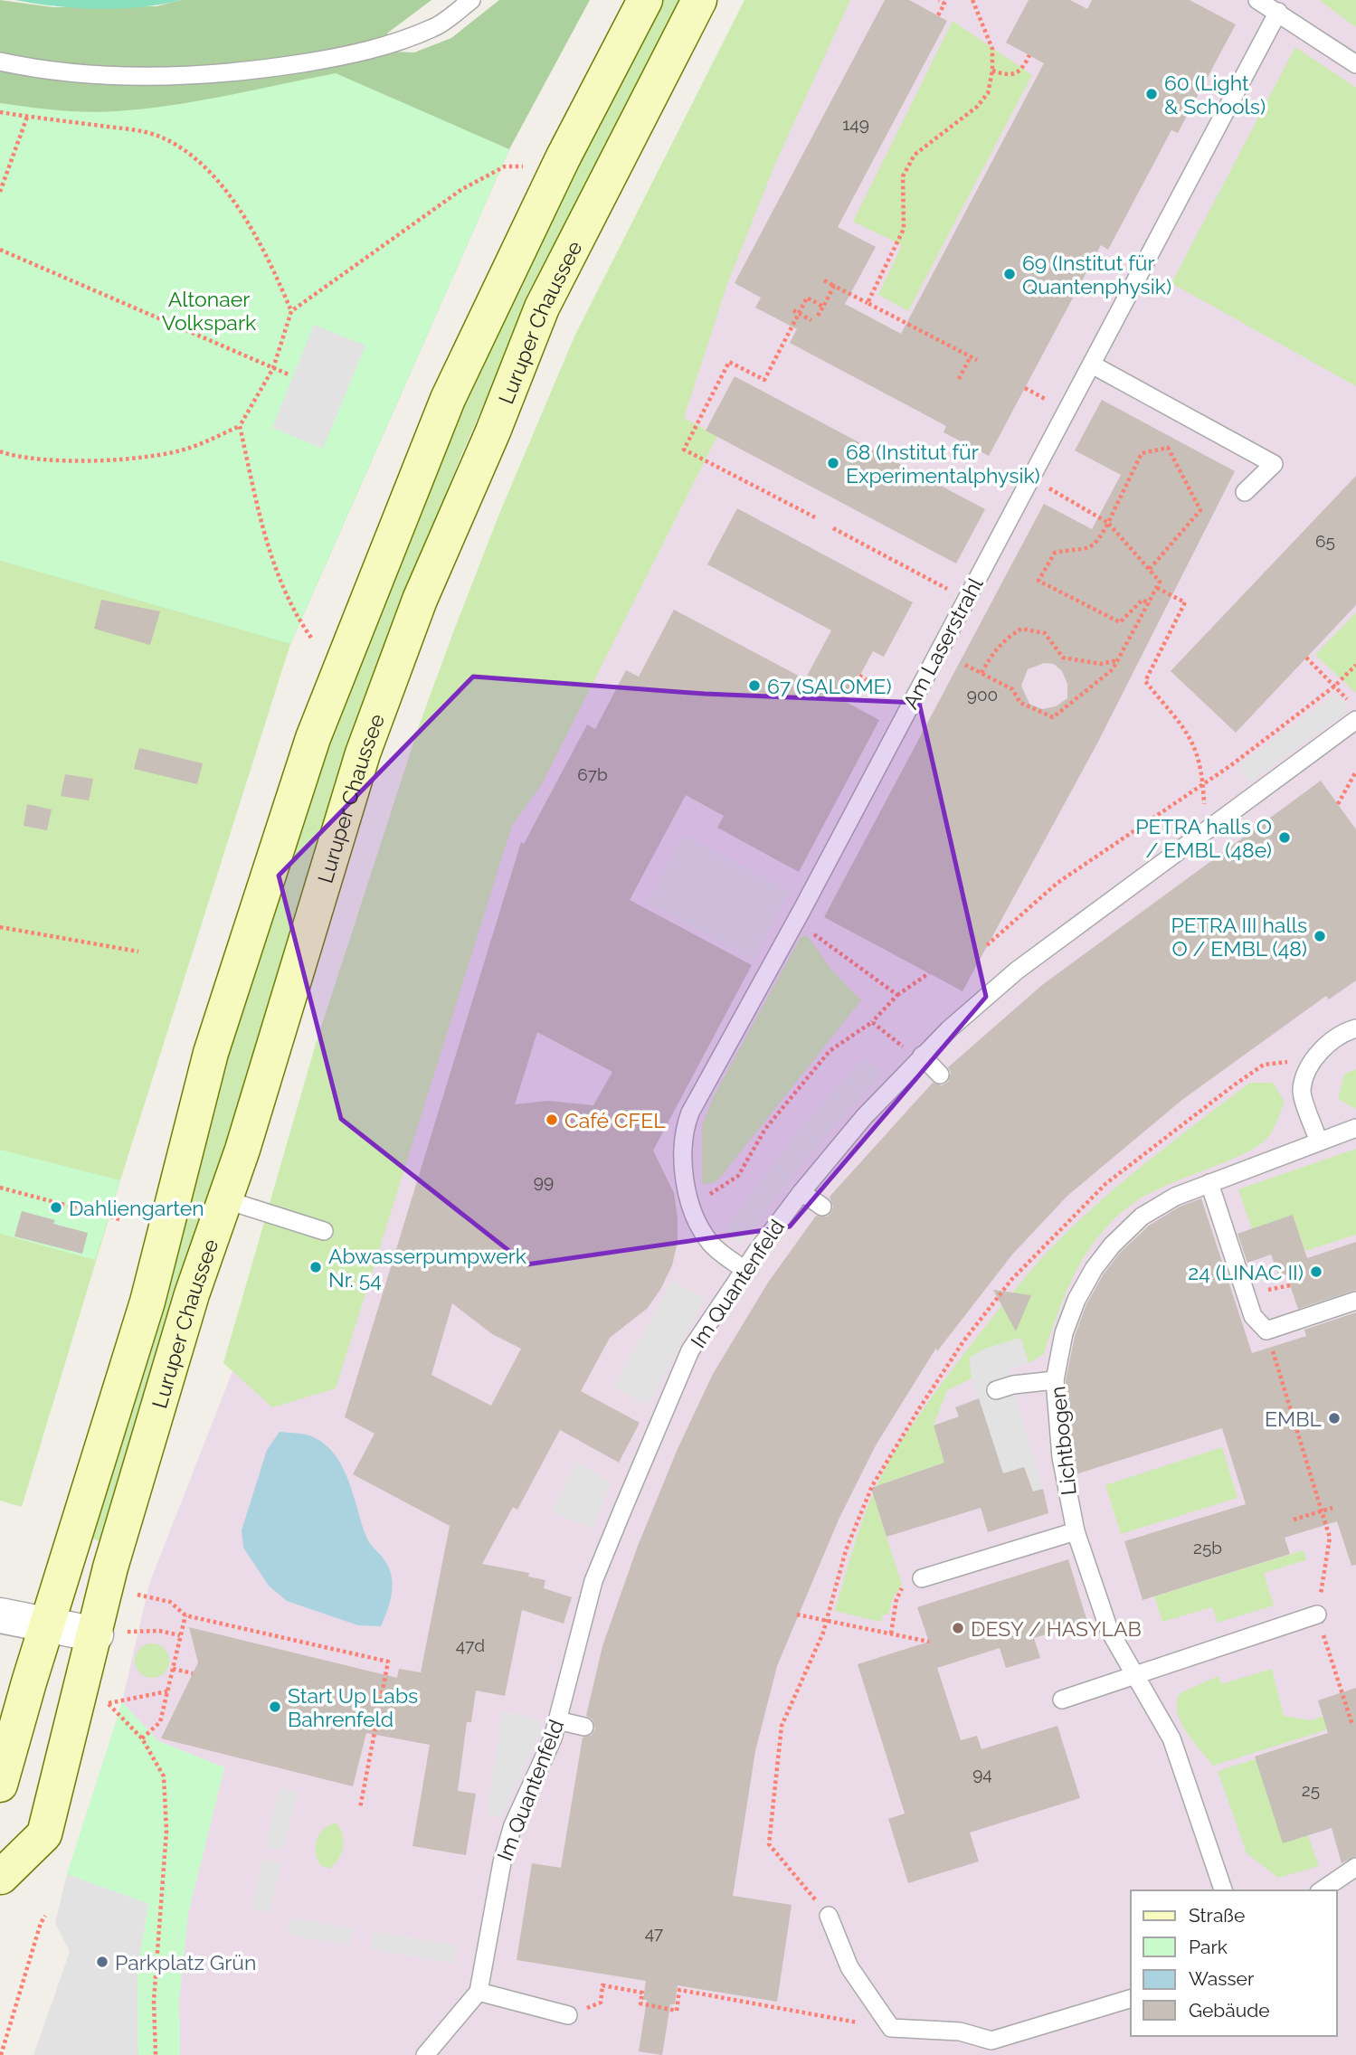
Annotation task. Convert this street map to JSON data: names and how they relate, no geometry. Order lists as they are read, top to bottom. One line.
{"streets":{"main road":["Luruper Chaussee"],"lane":["Am Laserstrahl","Im Quantenfeld","Lichtbogen"]},"crossings":[["Am Laserstrahl","Im Quantenfeld"]],"parks":["Altonaer Volkspark"],"places":["60 (Light & Schools)","69 (Institut für Quantenphysik)","68 (Institut für Experimentalphysik)","67 (SALOME)","PETRA halls O / EMBL (48e)","PETRA III halls O / EMBL (48)","Café CFEL","Dahliengarten","Abwasserpumpwerk Nr. 54","24 (LINAC II)","EMBL","DESY / HASYLAB","Start Up Labs Bahrenfeld","Parkplatz Grün"],"house_numbers":["149","65","900","67b","99","25b","47d","94","25","47"],"legend":["Straße","Park","Wasser","Gebäude"]}
